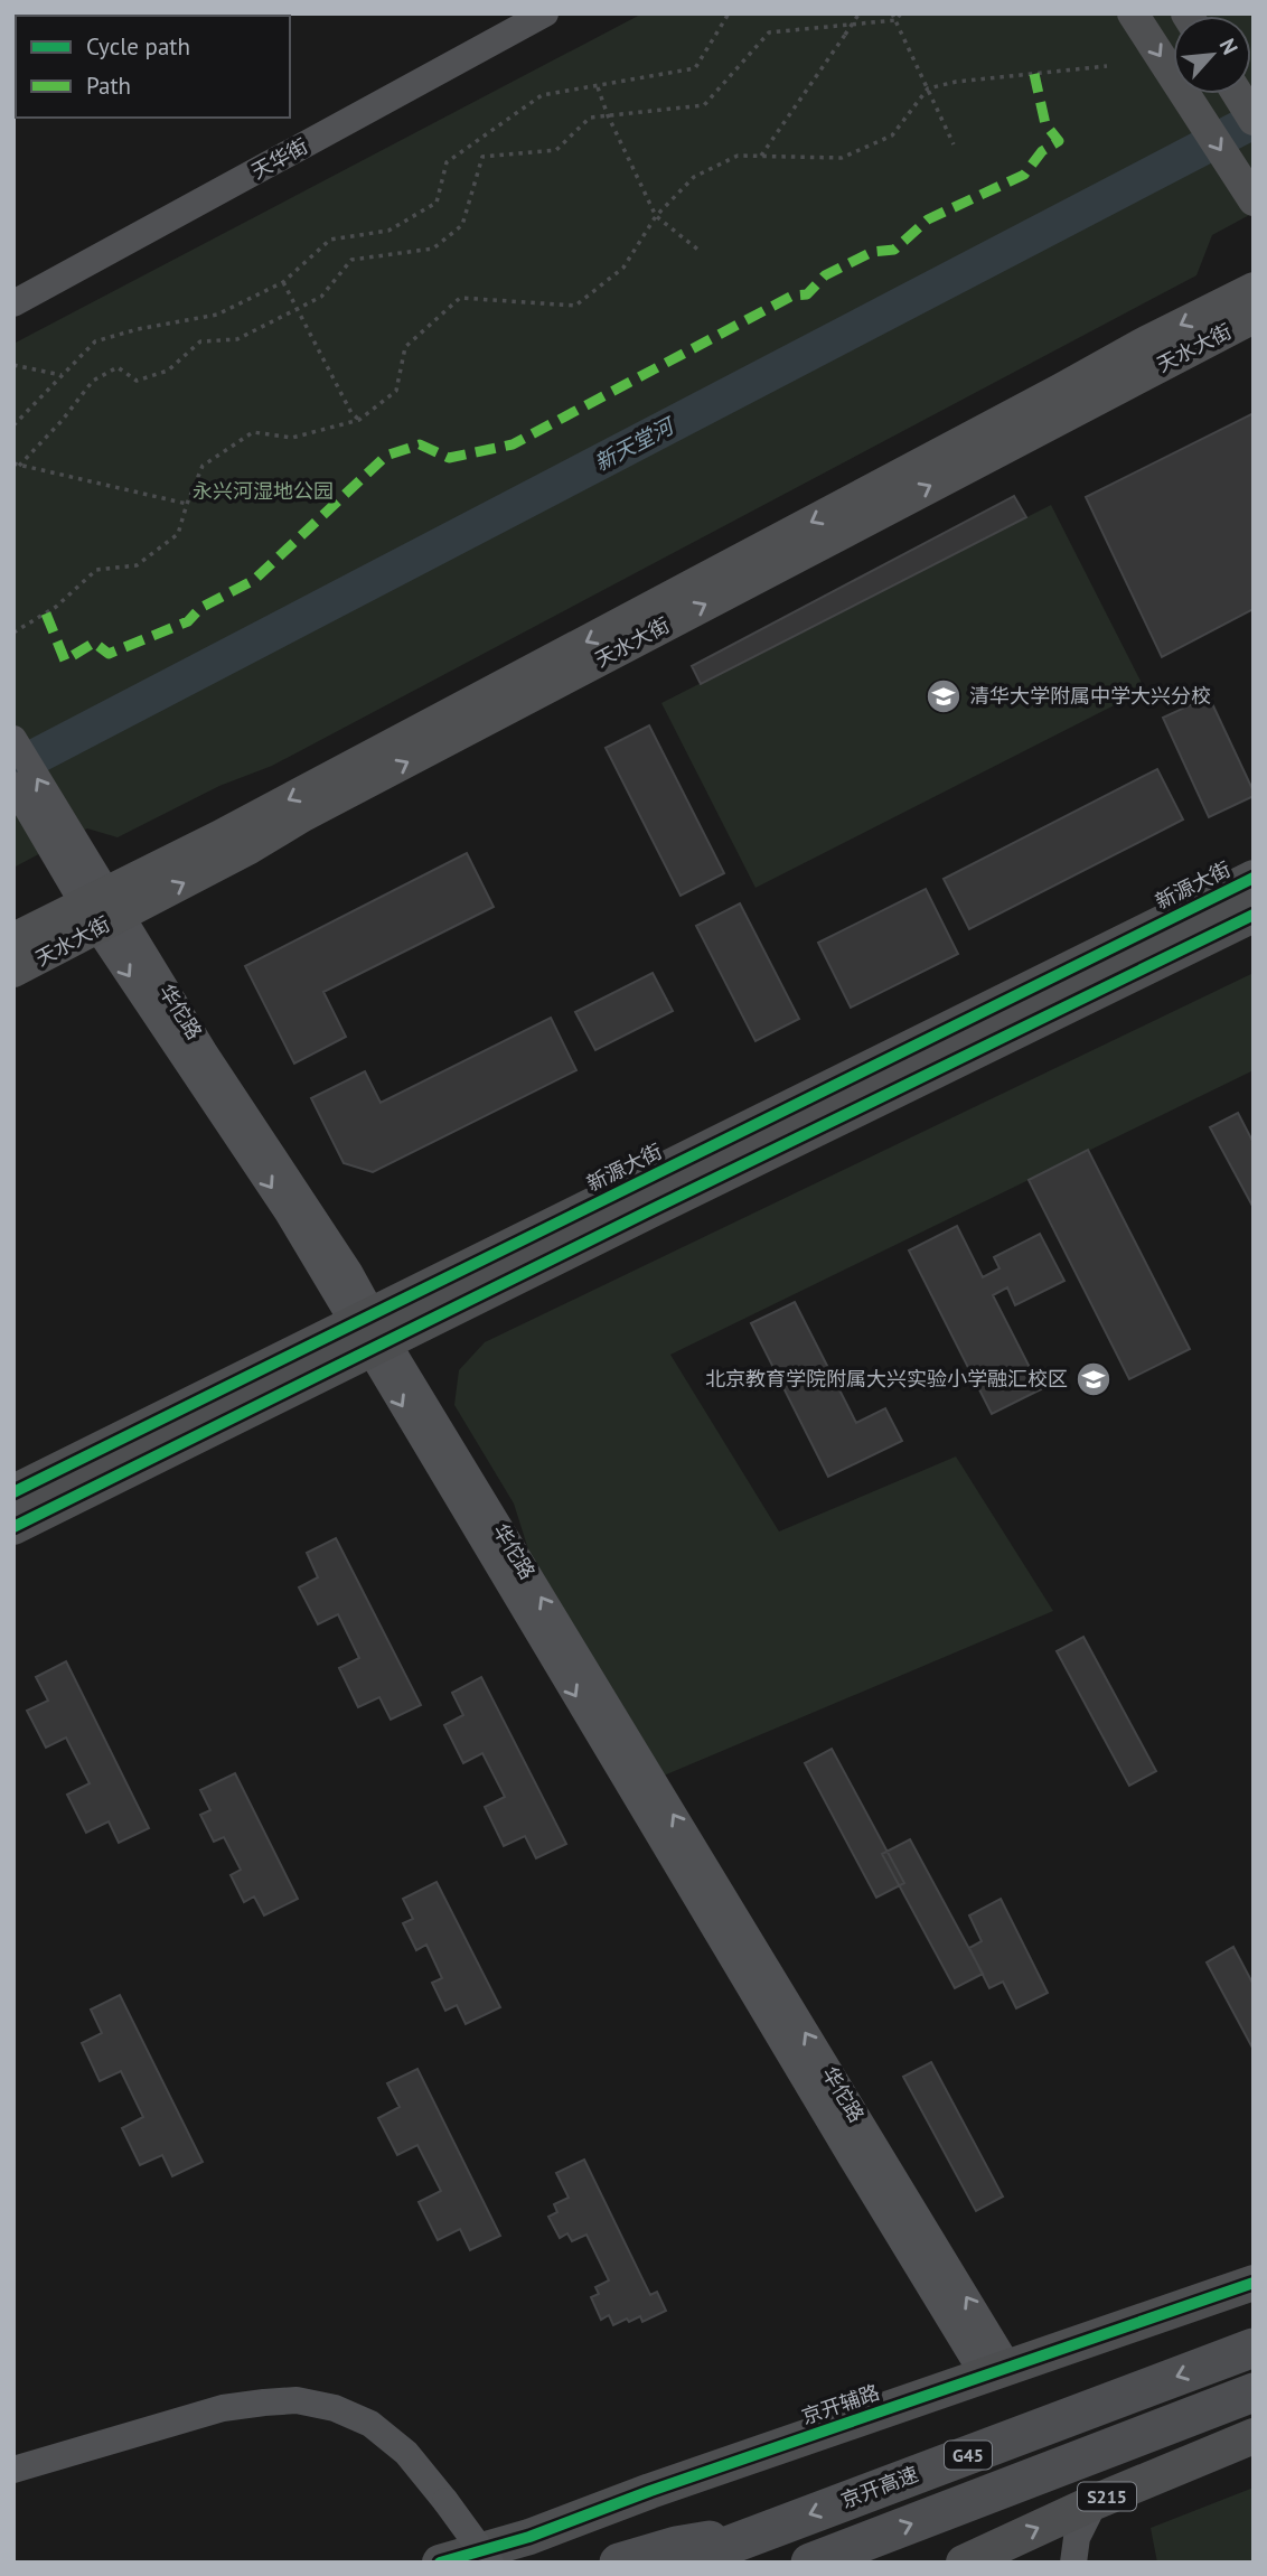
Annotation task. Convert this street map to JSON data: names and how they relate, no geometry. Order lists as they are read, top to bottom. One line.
{"streets":{"highway":["G45","京开高速"],"main road":["天水大街","新源大街","京开辅路","S215"],"street":["天华街","华佗路"]},"crossings":[["天水大街","华佗路"],["新源大街","华佗路"],["华佗路","京开辅路"]],"water":["新天堂河"],"parks":["永兴河湿地公园"],"places":{"school or university":["清华大学附属中学大兴分校","北京教育学院附属大兴实验小学融汇校区"]},"legend":["Cycle path","Path"],"north":"top right"}
